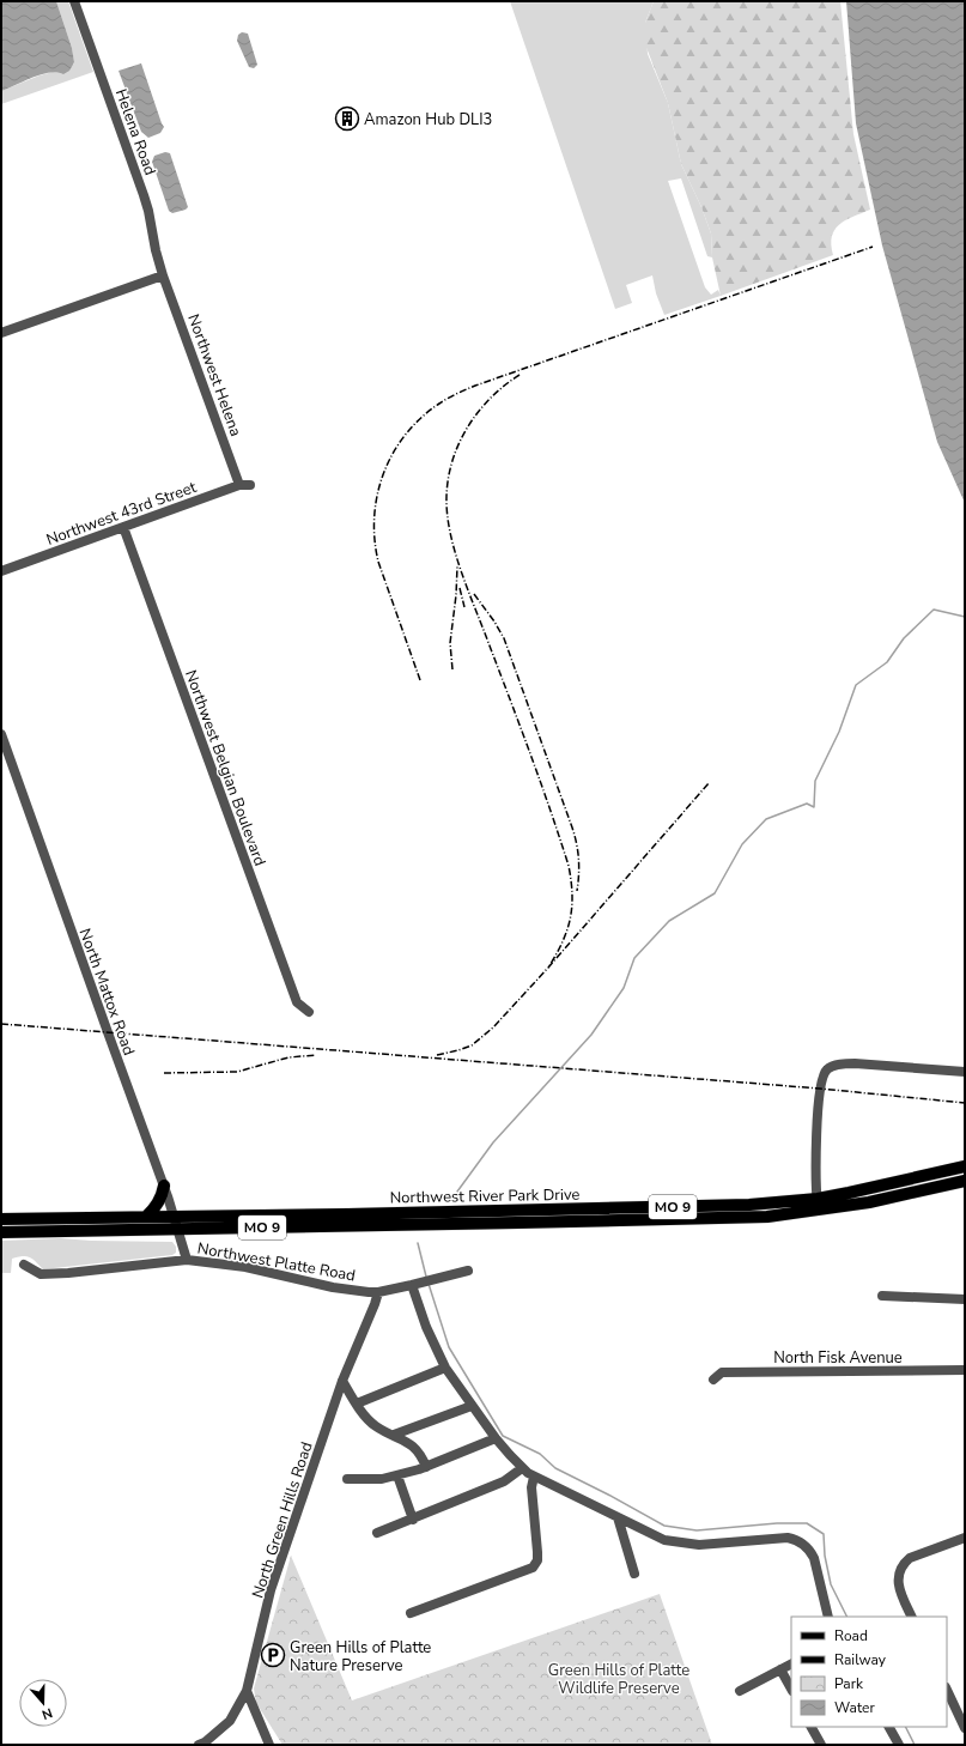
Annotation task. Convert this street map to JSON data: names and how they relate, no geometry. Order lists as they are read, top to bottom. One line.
{"streets":{"main road":["Northwest River Park Drive","MO 9"],"street":["Helena Road","Northwest Helena","Northwest 43rd Street","Northwest Belgian Boulevard","North Mattox Road","Northwest Platte Road","North Fisk Avenue","North Green Hills Road"]},"crossings":[["Helena Road","Northwest Helena"],["Northwest Helena","Northwest 43rd Street"],["Northwest 43rd Street","Northwest Belgian Boulevard"],["North Mattox Road","Northwest River Park Drive"],["North Mattox Road","Northwest Platte Road"],["Northwest Platte Road","North Green Hills Road"]],"parks":["Green Hills of Platte Wildlife Preserve"],"places":{"building":["Amazon Hub DLI3"],"parking":["Green Hills of Platte Nature Preserve"]},"legend":["Road","Railway","Park","Water"],"north":"bottom"}
